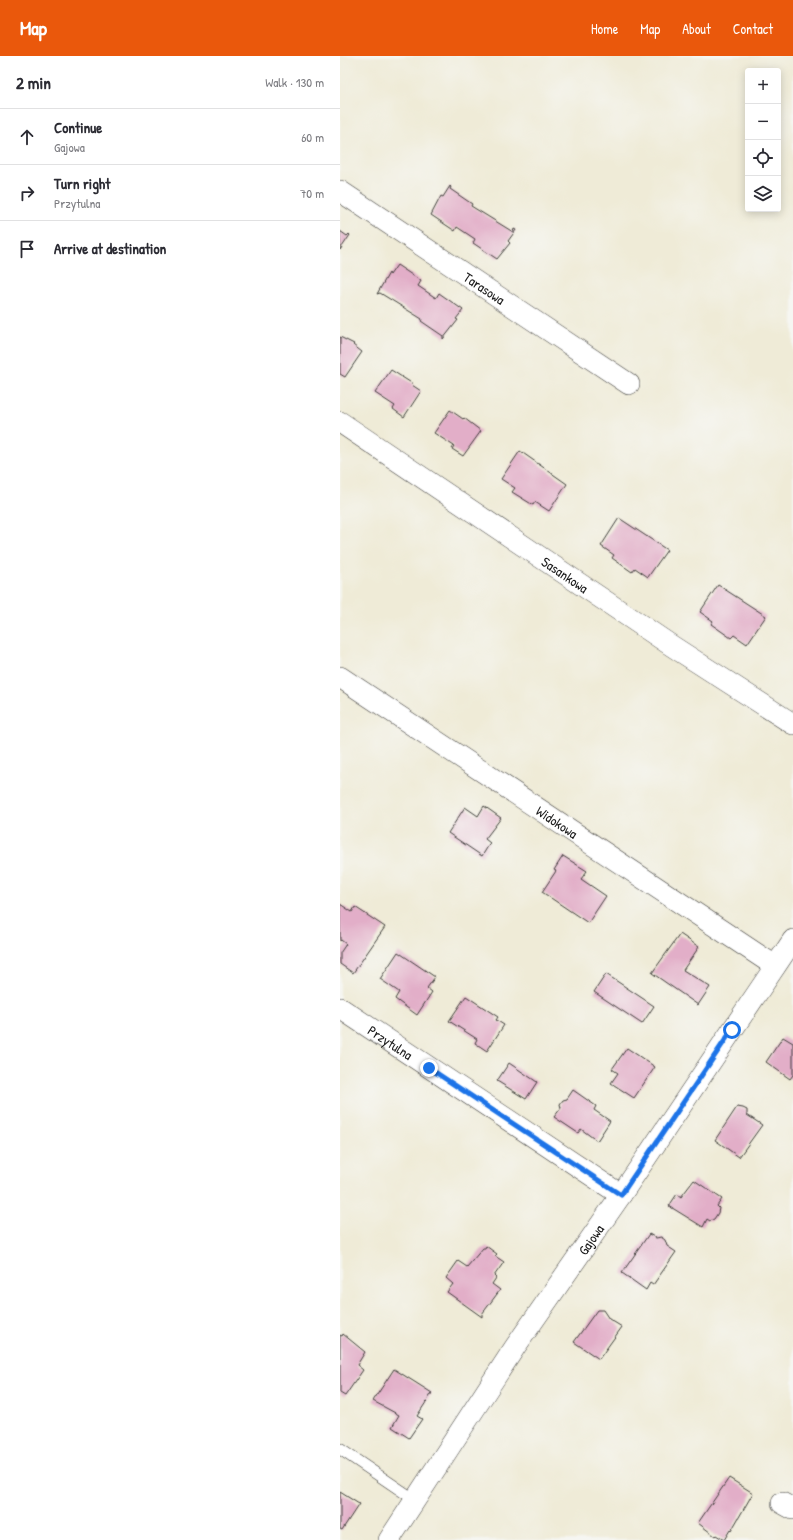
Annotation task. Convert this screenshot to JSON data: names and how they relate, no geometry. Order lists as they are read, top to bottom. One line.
{"streets":{"street":["Tarasowa","Sasankowa","Widokowa","Przytulna","Gajowa"]},"crossings":[["Widokowa","Gajowa"],["Przytulna","Gajowa"]],"page":{"header":"Map","nav":["Home","Map","About","Contact"],"heading":["2 min","Walk · 130 m"],"map_buttons":["+","−"],"list":[["Continue","Gajowa","60 m"],["Turn right","Przytulna","70 m"],"Arrive at destination"]}}
